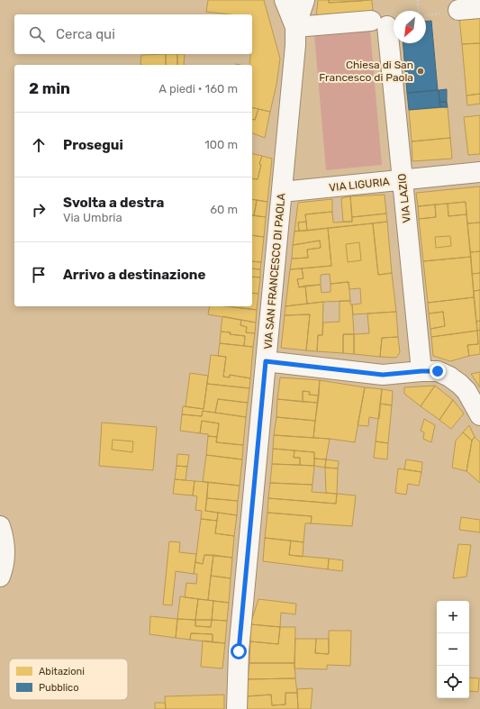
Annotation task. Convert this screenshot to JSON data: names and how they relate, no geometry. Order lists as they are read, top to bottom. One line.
{"streets":{"street":["VIA LIGURIA","VIA LAZIO","VIA SAN FRANCESCO DI PAOLA"]},"crossings":[["VIA LIGURIA","VIA LAZIO"],["VIA LIGURIA","VIA SAN FRANCESCO DI PAOLA"],["VIA LAZIO","VIA SAN FRANCESCO DI PAOLA"]],"places":["Chiesa di San Francesco di Paola"],"legend":["Abitazioni","Pubblico"],"north":"bottom left","page":{"search":"Cerca qui","heading":["2 min","A piedi · 160 m"],"list":[["Prosegui","100 m"],["Svolta a destra","Via Umbria","60 m"],"Arrivo a destinazione"],"map_buttons":["+","−"]}}
